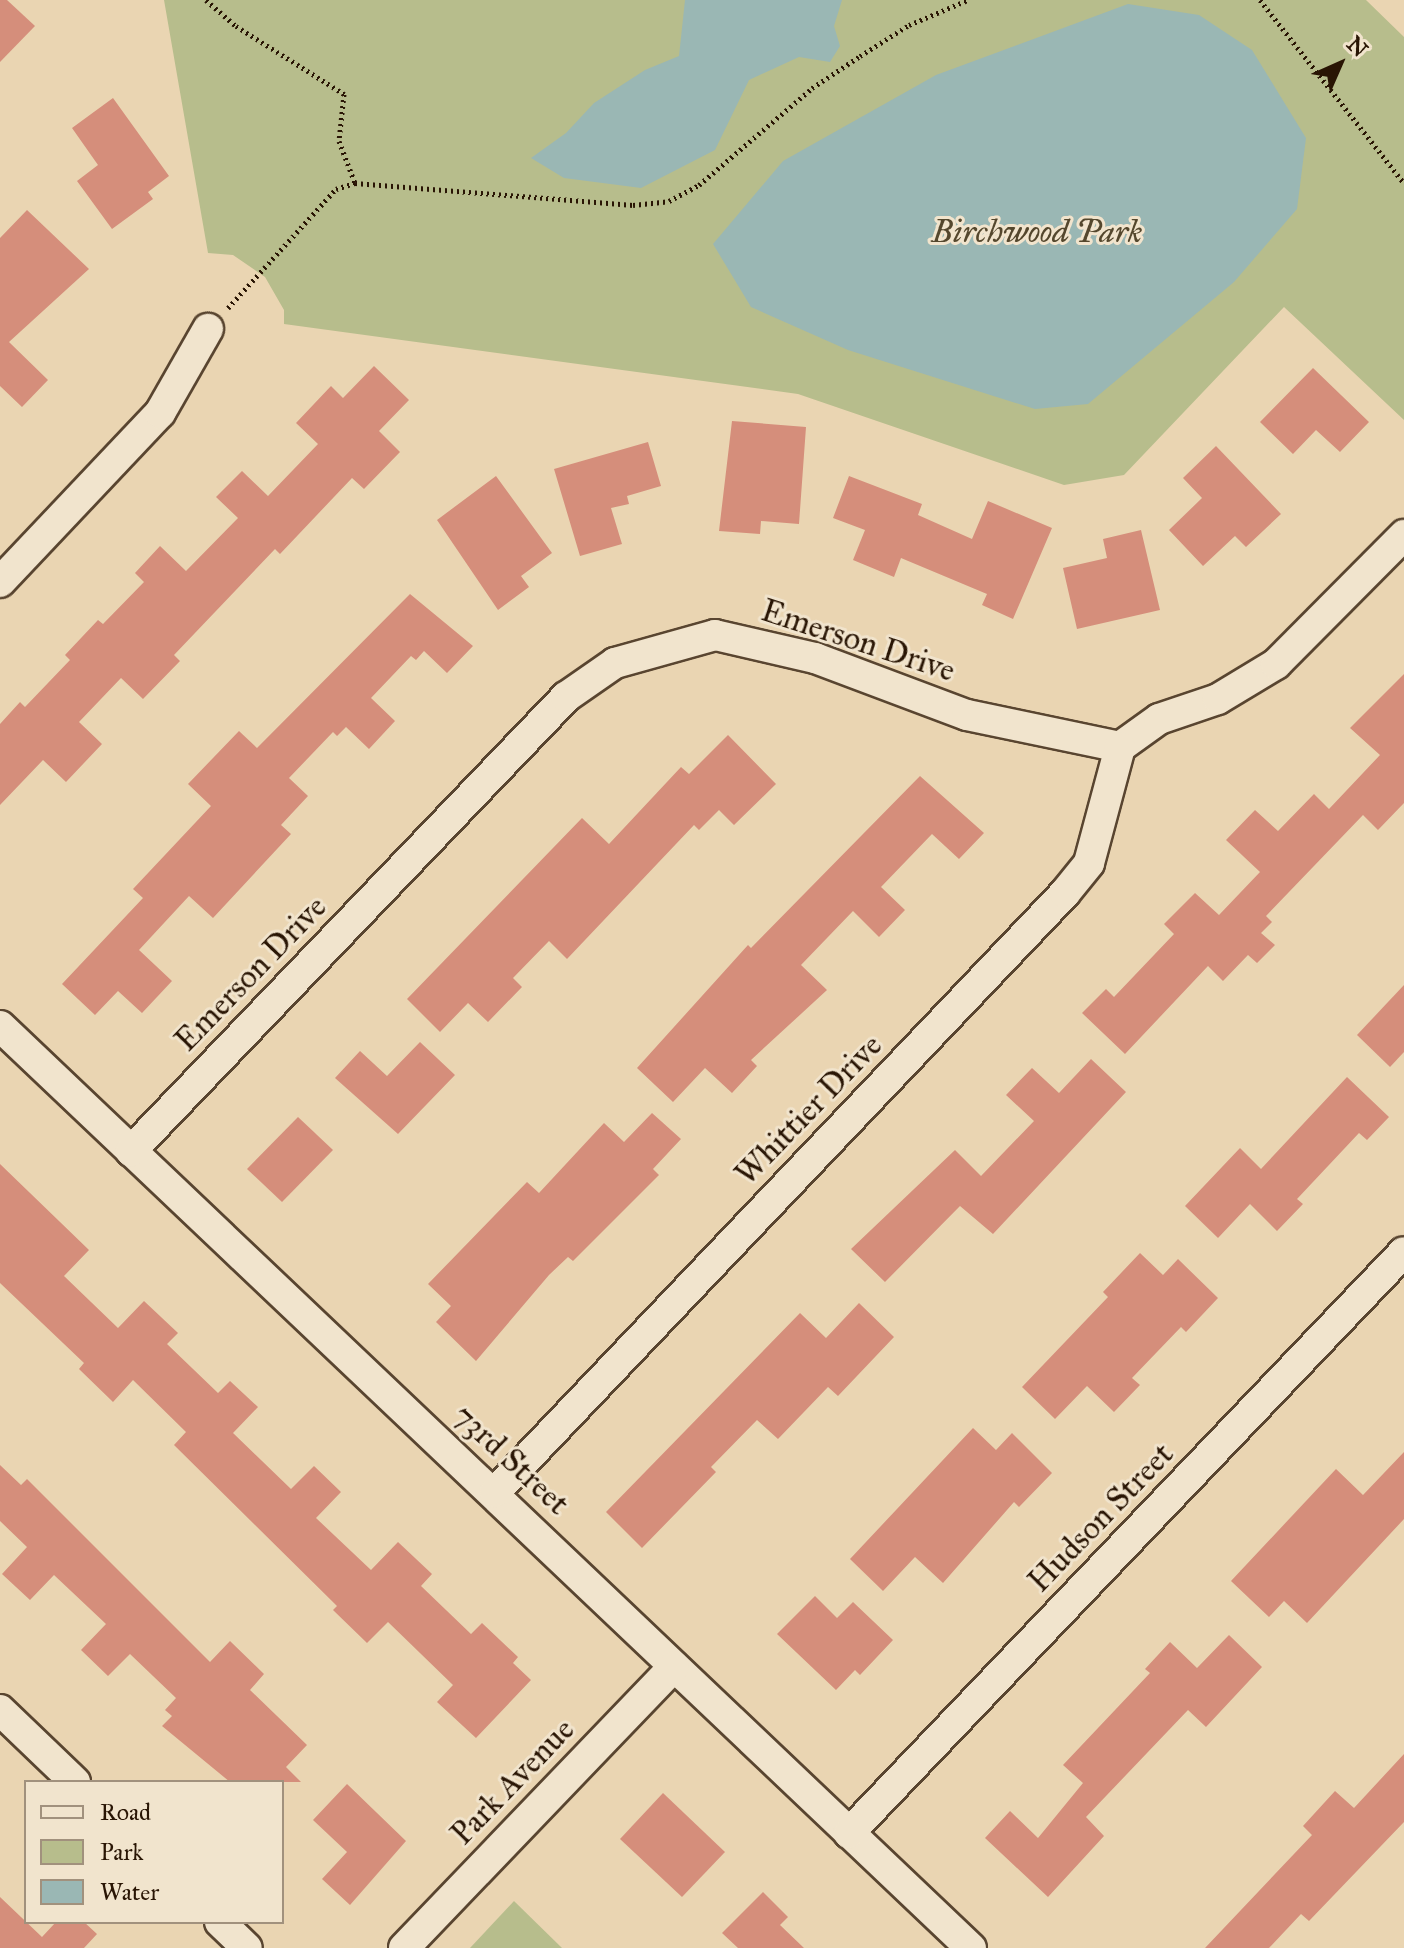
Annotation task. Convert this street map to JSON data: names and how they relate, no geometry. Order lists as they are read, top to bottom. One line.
{"streets":{"street":["Emerson Drive","Whittier Drive","73rd Street","Hudson Street","Park Avenue"]},"crossings":[["Emerson Drive","Whittier Drive"],["Emerson Drive","73rd Street"],["Whittier Drive","73rd Street"],["73rd Street","Hudson Street"],["73rd Street","Park Avenue"]],"parks":["Birchwood Park"],"legend":["Road","Park","Water"],"north":"top right"}
